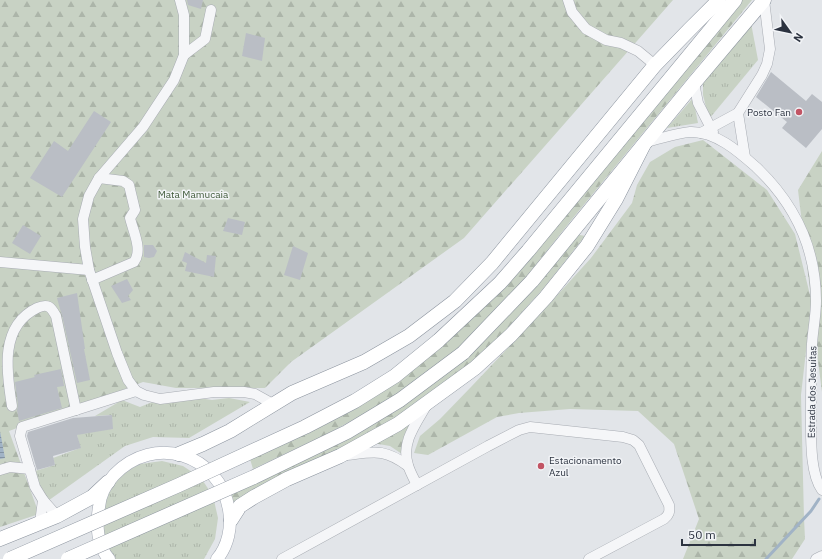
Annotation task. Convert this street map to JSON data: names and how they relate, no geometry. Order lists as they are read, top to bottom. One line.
{"streets":{"street":["Estrada dos Jesuítas"]},"parks":["Mata Mamucaia"],"places":["Posto Fan","Estacionamento Azul"],"scale_bar":"50 m","north":"bottom right"}
